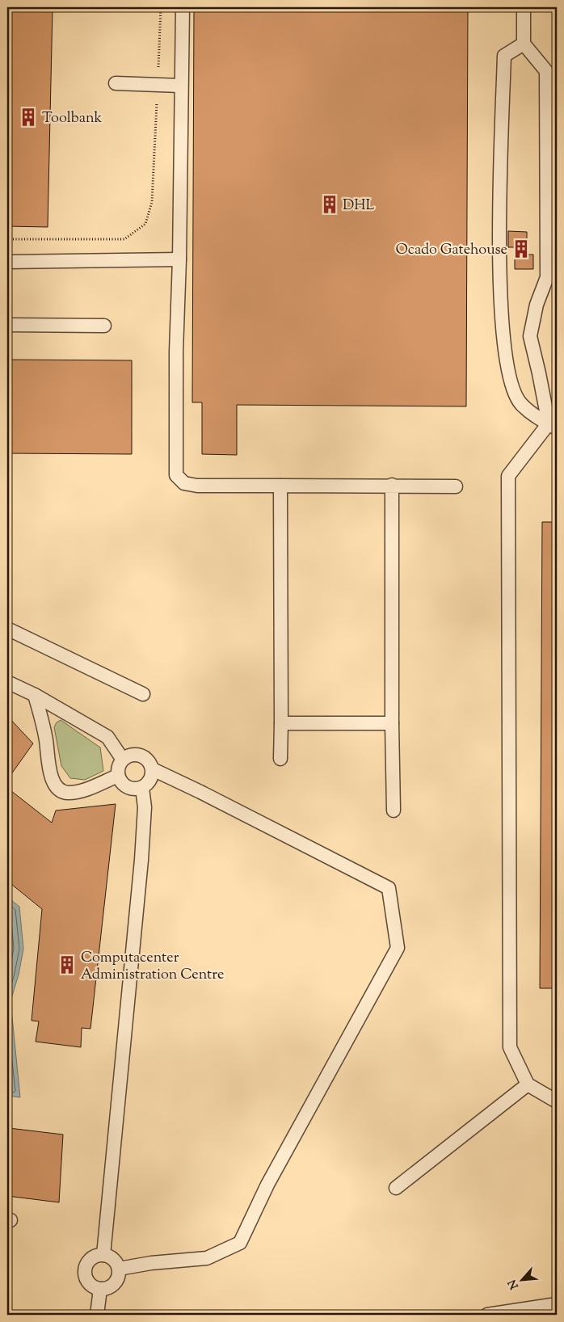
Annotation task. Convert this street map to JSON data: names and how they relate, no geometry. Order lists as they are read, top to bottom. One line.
{"places":{"building":["Toolbank","DHL","Ocado Gatehouse","Computacenter Administration Centre"]},"north":"bottom left"}
